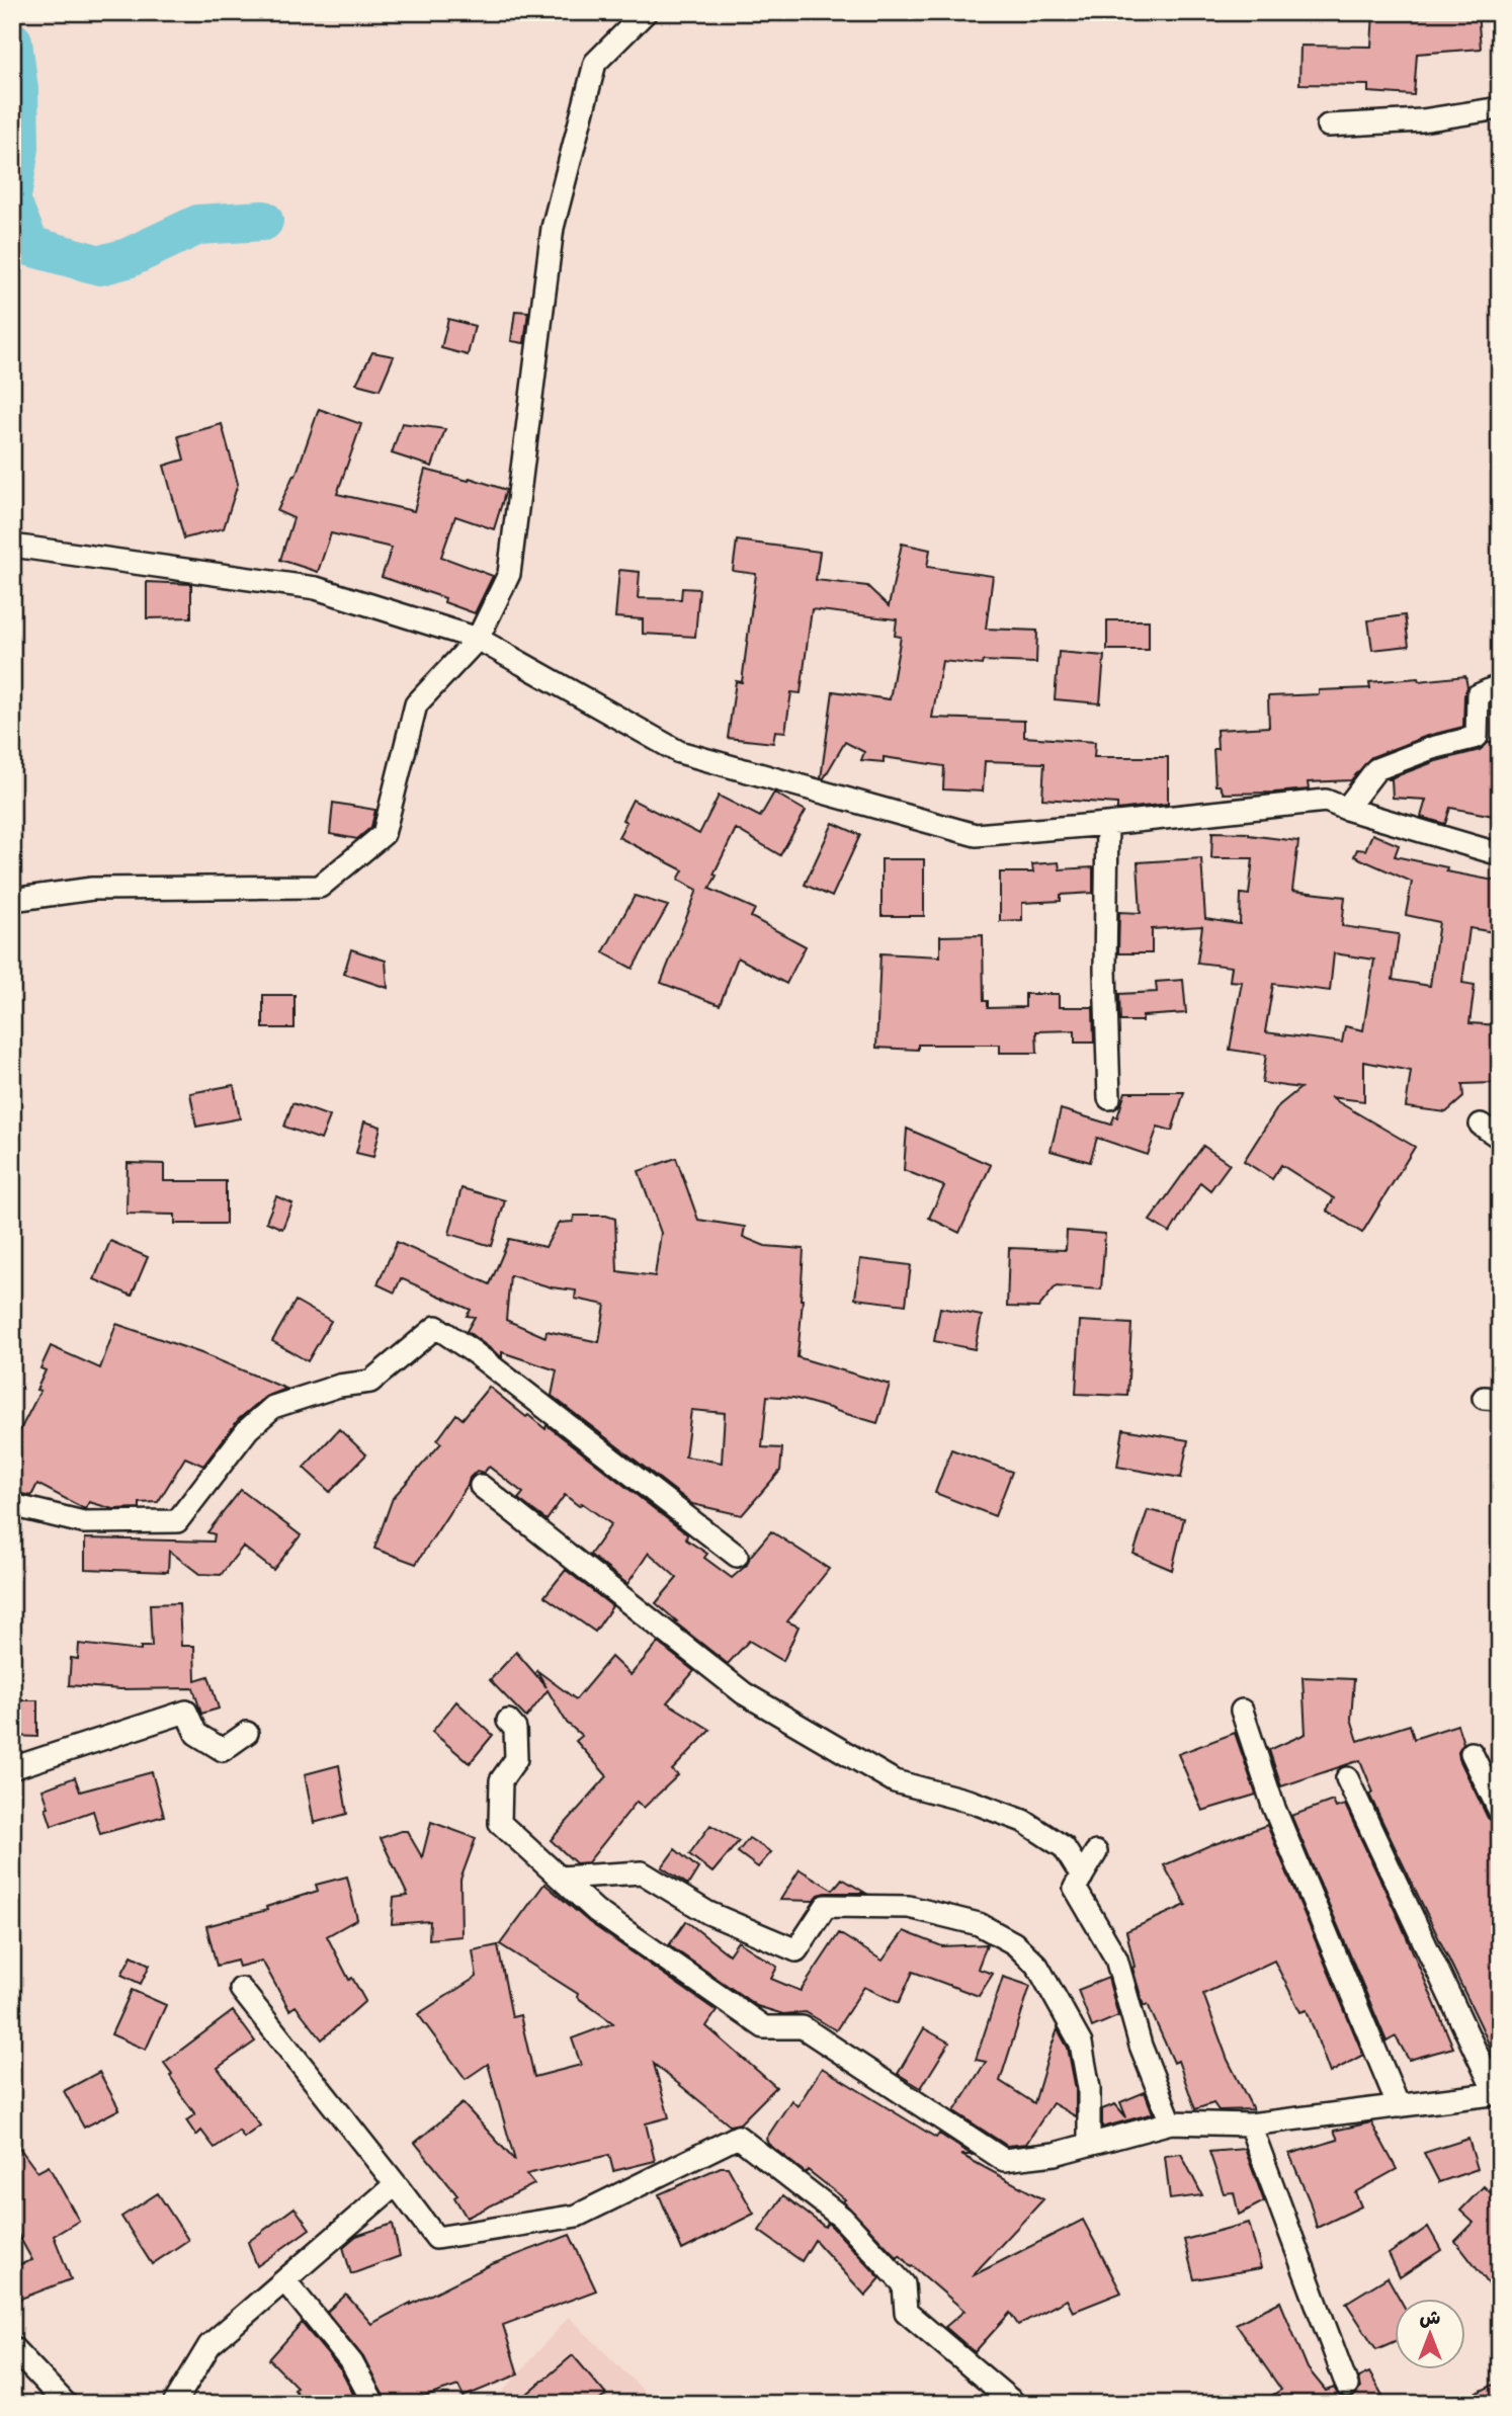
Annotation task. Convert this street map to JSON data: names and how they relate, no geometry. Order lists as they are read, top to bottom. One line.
{"north":"top"}
